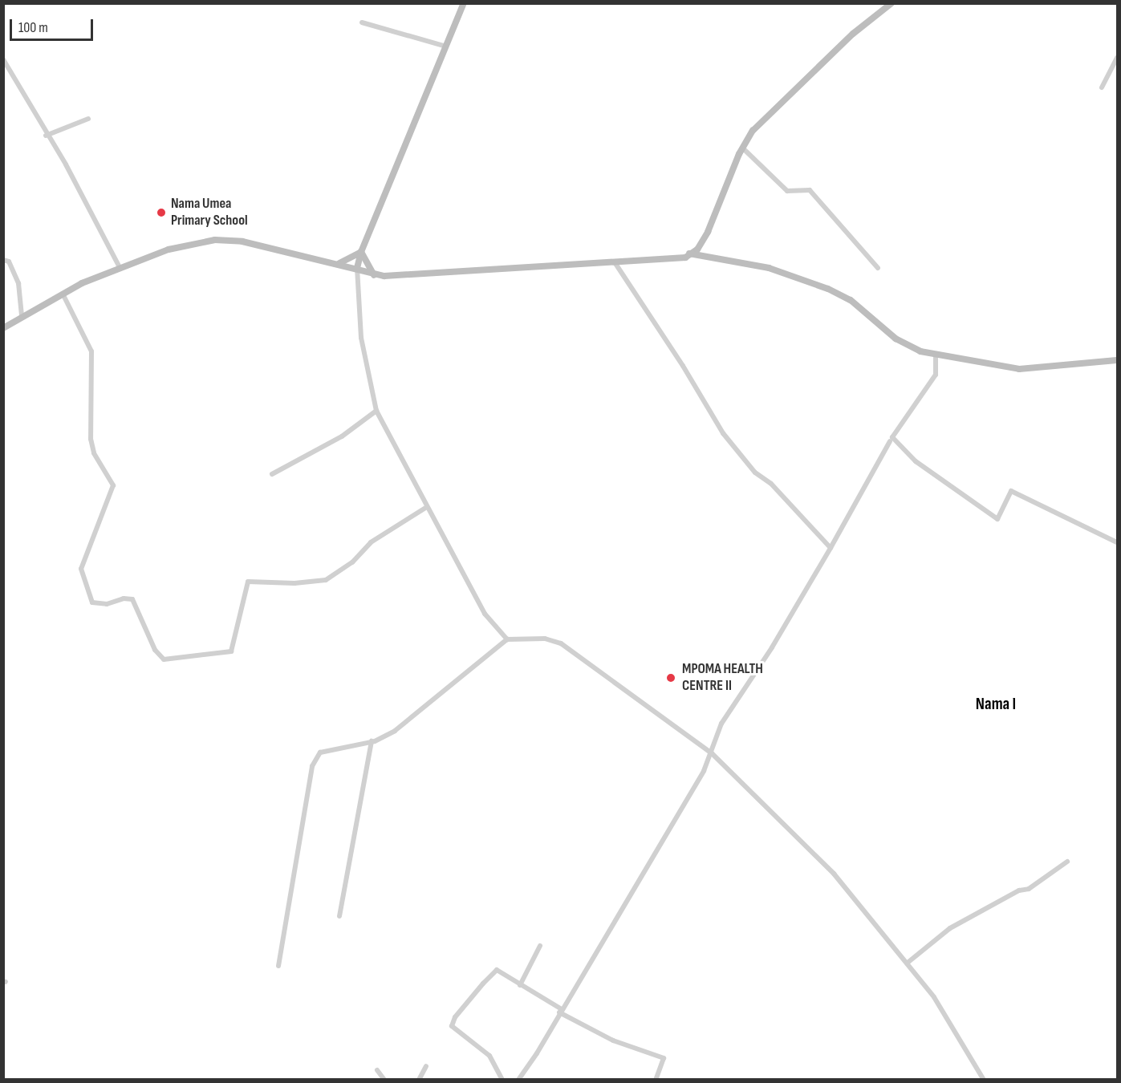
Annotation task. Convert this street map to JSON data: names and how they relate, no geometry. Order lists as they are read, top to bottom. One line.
{"districts":["Nama I"],"places":["Nama Umea Primary School","MPOMA HEALTH CENTRE II"],"scale_bar":"100 m"}
